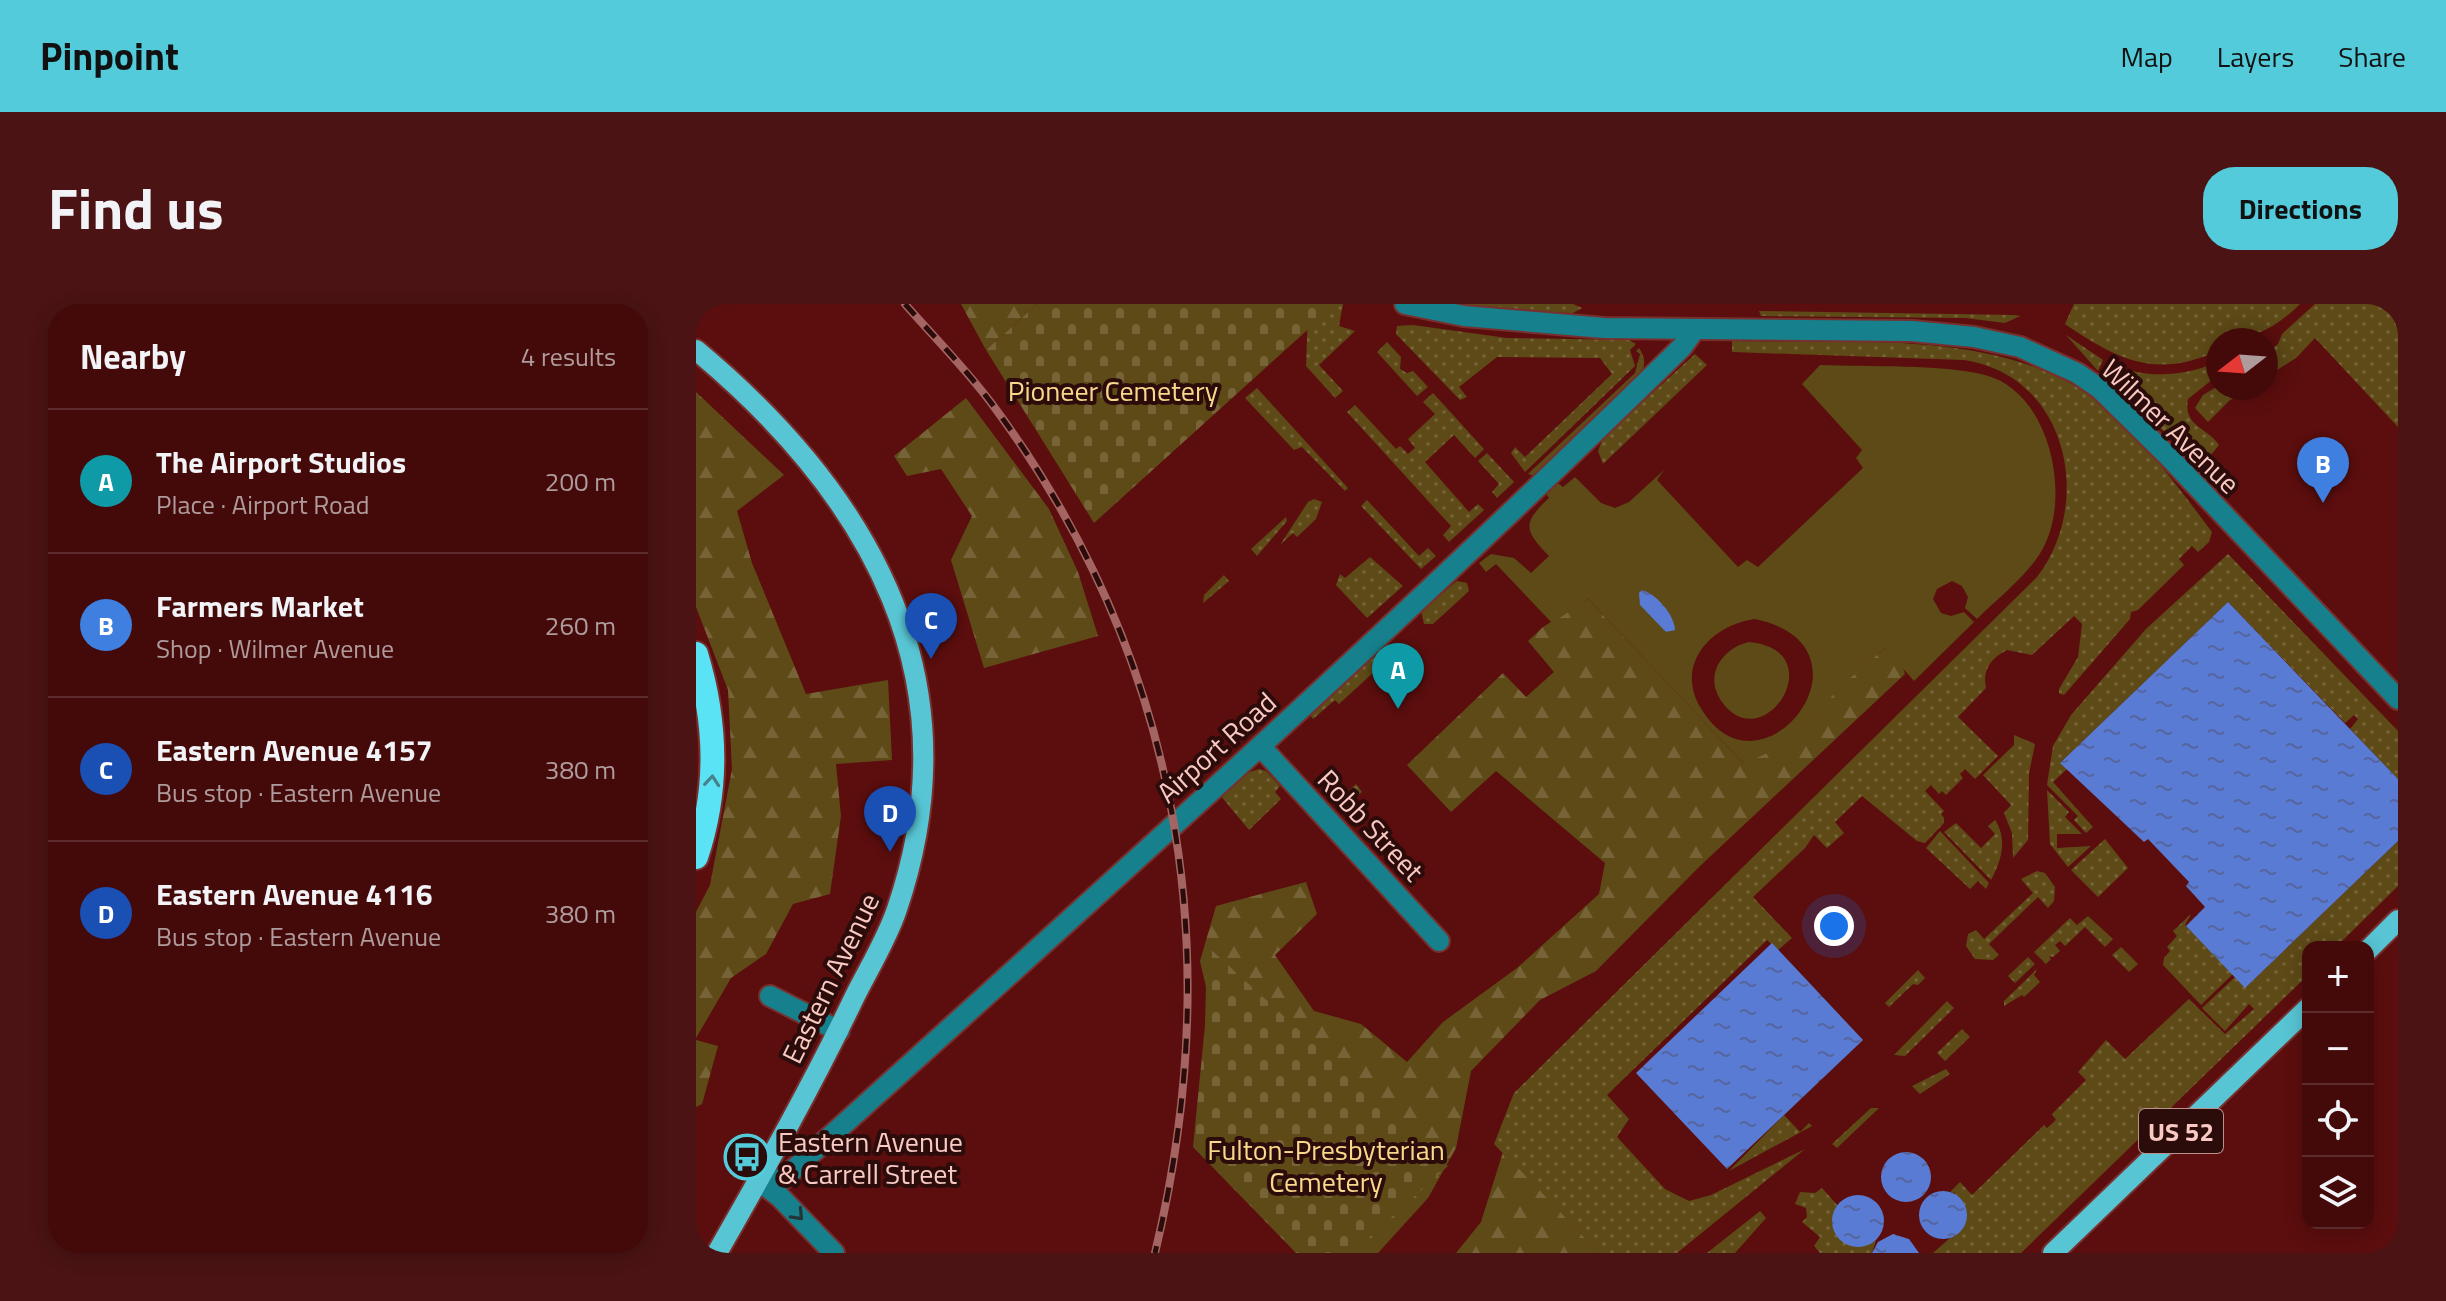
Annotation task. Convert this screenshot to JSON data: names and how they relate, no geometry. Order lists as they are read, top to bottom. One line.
{"streets":{"main road":["Eastern Avenue","US 52"],"street":["Wilmer Avenue","Airport Road","Robb Street"]},"crossings":[["Wilmer Avenue","Airport Road"],["Airport Road","Robb Street"],["Airport Road","Eastern Avenue"]],"parks":["Pioneer Cemetery","Fulton-Presbyterian Cemetery"],"places":{"bus stop":["Eastern Avenue & Carrell Street"]},"north":"left","page":{"header":"Pinpoint","nav":["Map","Layers","Share"],"title":"Find us","buttons":"Directions","heading":["Nearby","4 results"],"list":[{"mark":"A","name":"The Airport Studios","note":"Place · Airport Road","value":"200 m"},{"mark":"B","name":"Farmers Market","note":"Shop · Wilmer Avenue","value":"260 m"},{"mark":"C","name":"Eastern Avenue 4157","note":"Bus stop · Eastern Avenue","value":"380 m"},{"mark":"D","name":"Eastern Avenue 4116","note":"Bus stop · Eastern Avenue","value":"380 m"}],"pins":["B","C","A","D"],"map_buttons":["+","−"]}}
